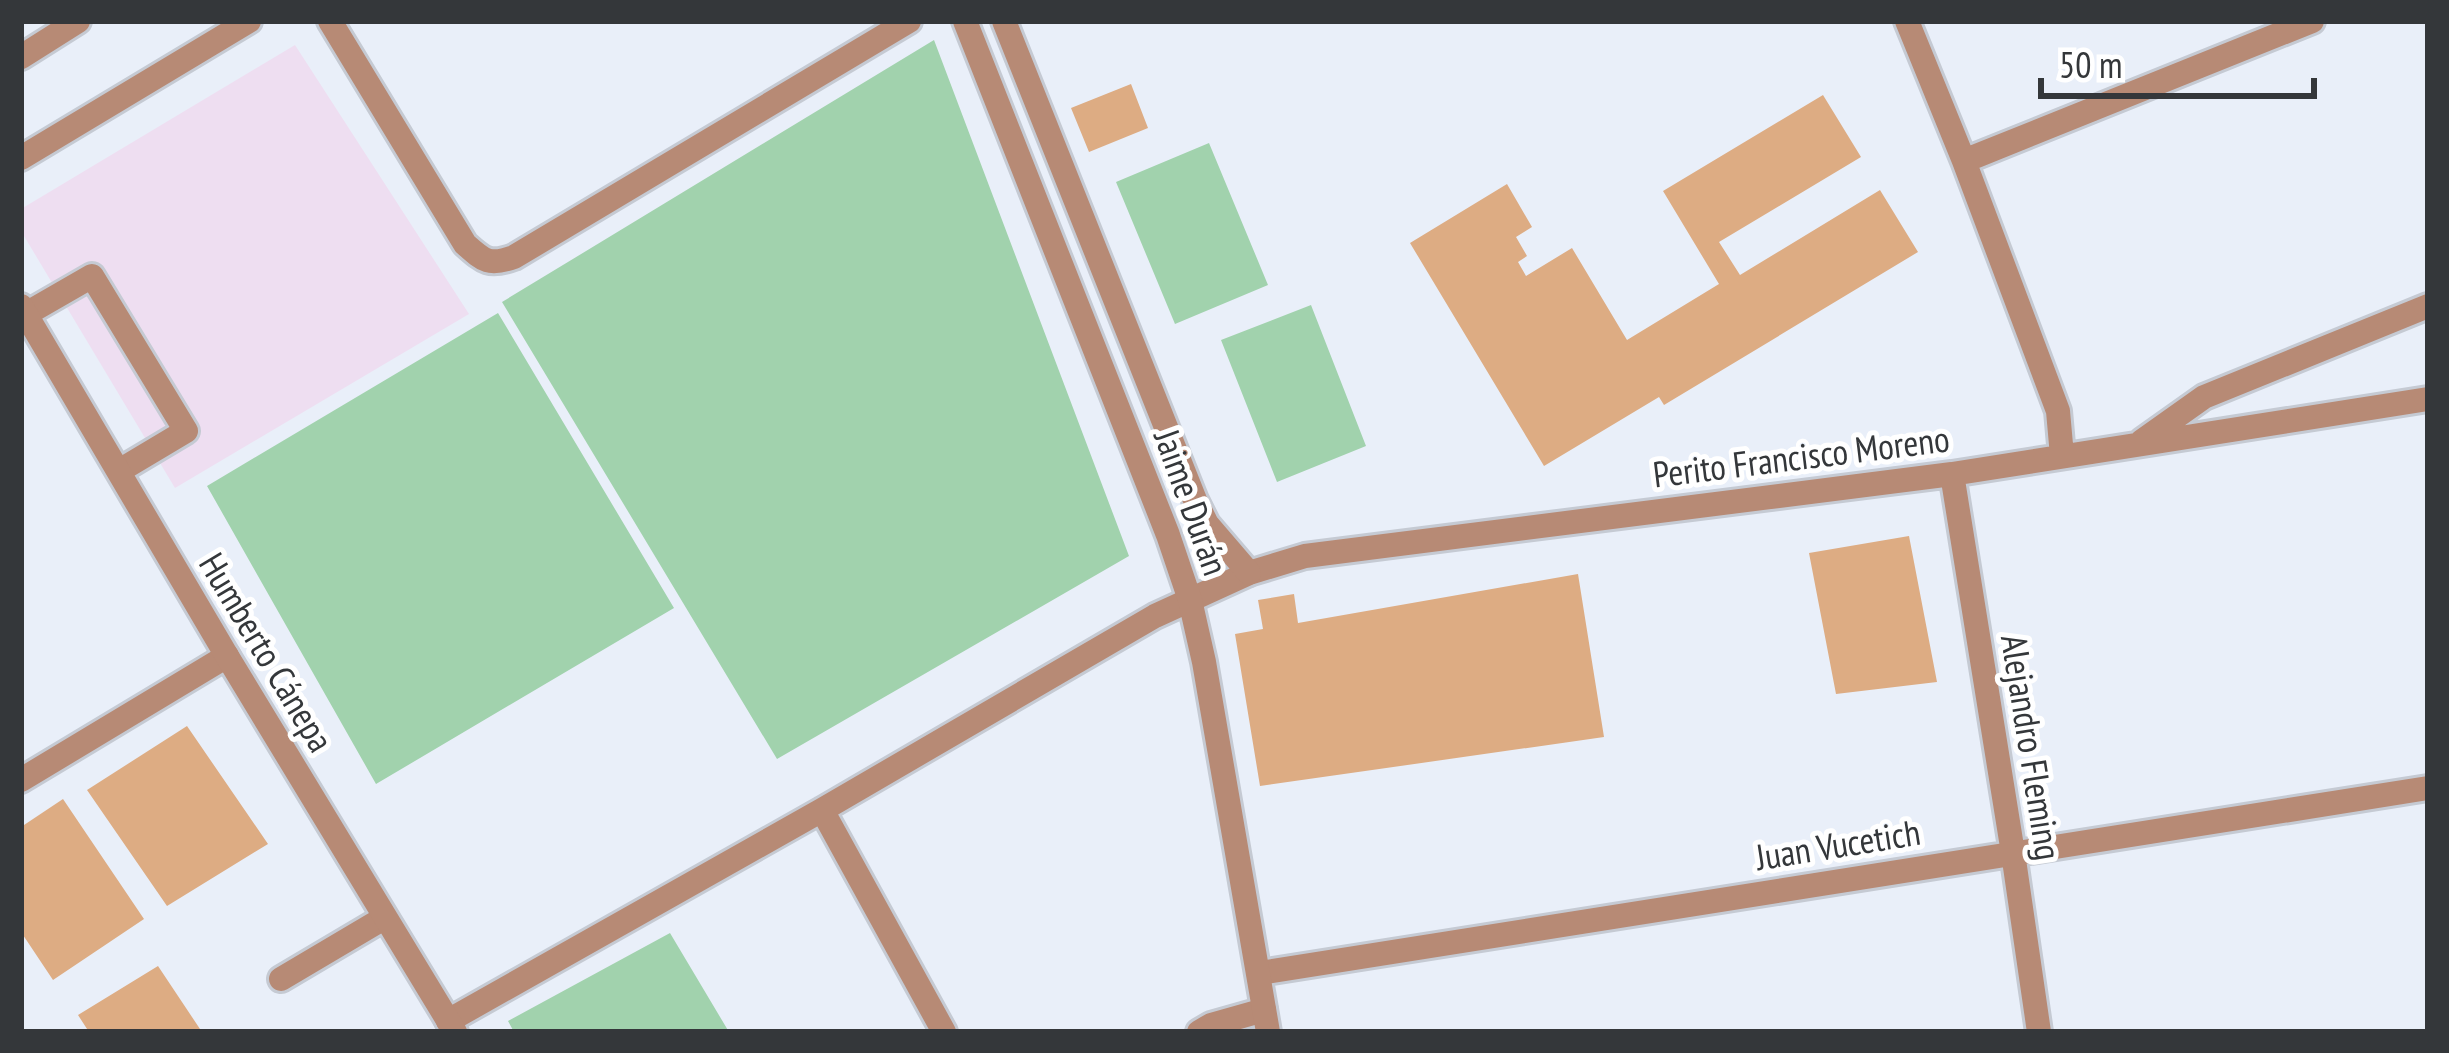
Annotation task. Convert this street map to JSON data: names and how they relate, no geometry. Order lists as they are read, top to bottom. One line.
{"streets":{"street":["Perito Francisco Moreno","Jaime Durán","Humberto Cánepa","Alejandro Fleming","Juan Vucetich"]},"crossings":[["Perito Francisco Moreno","Jaime Durán"],["Perito Francisco Moreno","Humberto Cánepa"],["Perito Francisco Moreno","Alejandro Fleming"],["Jaime Durán","Juan Vucetich"],["Alejandro Fleming","Juan Vucetich"]],"scale_bar":"50 m"}
